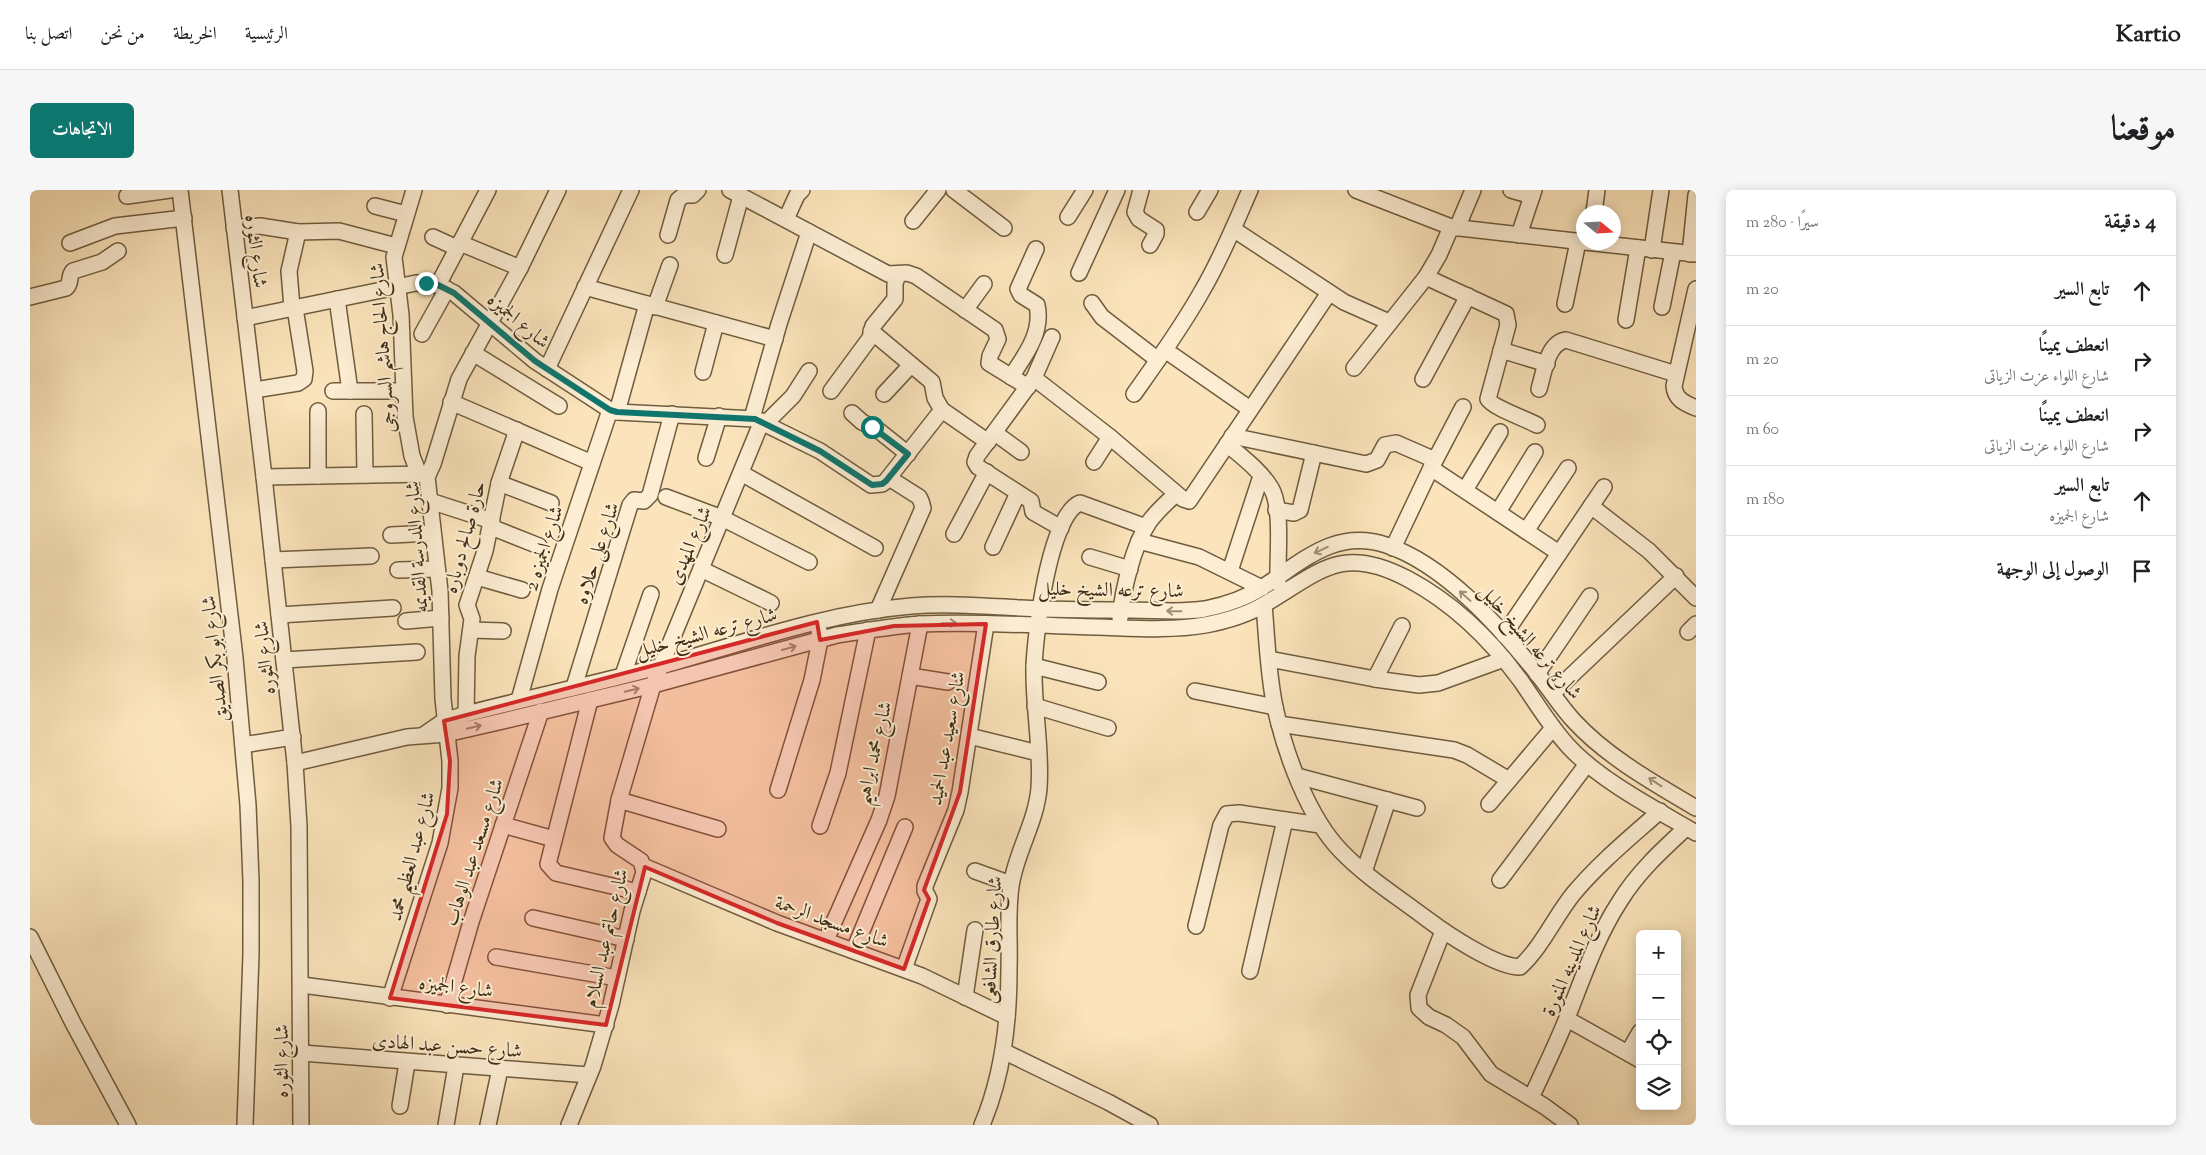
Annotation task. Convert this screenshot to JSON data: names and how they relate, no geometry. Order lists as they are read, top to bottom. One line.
{"streets":{"street":["شارع الثوره","شارع الجميزه","شارع الحاج هاشم السروجى","حارة صالح دوباره","شارع المهدى","شارع المدرسة القديمه","شارع الجميزه 2","شارع على حلاوه","شارع ترعه الشيخ خليل","شارع ابو بكر الصديق","شارع سعيد عبد الحميد","شارع محمد ابراهيم","شارع مسعد عبد الوهاب","شارع عبد العظيم محمد","شارع مسجد الرحمة","شارع حاتم عبد السلام","شارع طارق الشافعى","شارع المدينه المنورة","شارع حسن عبد الهادى"]},"crossings":[["شارع الثوره","شارع الجميزه"],["شارع الثوره","شارع ترعه الشيخ خليل"],["شارع الثوره","شارع حسن عبد الهادى"],["شارع الجميزه","شارع المدرسة القديمه"],["شارع الجميزه","شارع الجميزه 2"],["شارع الجميزه","شارع مسعد عبد الوهاب"],["شارع الجميزه","شارع عبد العظيم محمد"],["شارع الجميزه","شارع حاتم عبد السلام"],["شارع الحاج هاشم السروجى","شارع المدرسة القديمه"],["حارة صالح دوباره","شارع ترعه الشيخ خليل"],["شارع المهدى","شارع ترعه الشيخ خليل"],["شارع المهدى","شارع حاتم عبد السلام"],["شارع المدرسة القديمه","شارع ترعه الشيخ خليل"],["شارع المدرسة القديمه","شارع عبد العظيم محمد"],["شارع الجميزه 2","شارع ترعه الشيخ خليل"],["شارع على حلاوه","شارع ترعه الشيخ خليل"],["شارع ترعه الشيخ خليل","شارع سعيد عبد الحميد"],["شارع ترعه الشيخ خليل","شارع محمد ابراهيم"],["شارع ترعه الشيخ خليل","شارع مسعد عبد الوهاب"],["شارع ترعه الشيخ خليل","شارع عبد العظيم محمد"],["شارع ترعه الشيخ خليل","شارع حاتم عبد السلام"],["شارع ترعه الشيخ خليل","شارع طارق الشافعى"],["شارع ترعه الشيخ خليل","شارع المدينه المنورة"],["شارع سعيد عبد الحميد","شارع مسجد الرحمة"],["شارع محمد ابراهيم","شارع مسجد الرحمة"],["شارع مسجد الرحمة","شارع حاتم عبد السلام"],["شارع مسجد الرحمة","شارع طارق الشافعى"],["شارع حاتم عبد السلام","شارع حسن عبد الهادى"]],"north":"right","page":{"header":"Kartio","nav":["الرئيسية","الخريطة","من نحن","اتصل بنا"],"title":"موقعنا","buttons":"الاتجاهات","heading":["4 دقيقة","سيرًا · 280 m"],"list":[["تابع السير","20 m"],["انعطف يمينًا","شارع اللواء عزت الزياتى","20 m"],["انعطف يمينًا","شارع اللواء عزت الزياتى","60 m"],["تابع السير","شارع الجميزه","180 m"],"الوصول إلى الوجهة"],"map_buttons":["+","−"]}}
